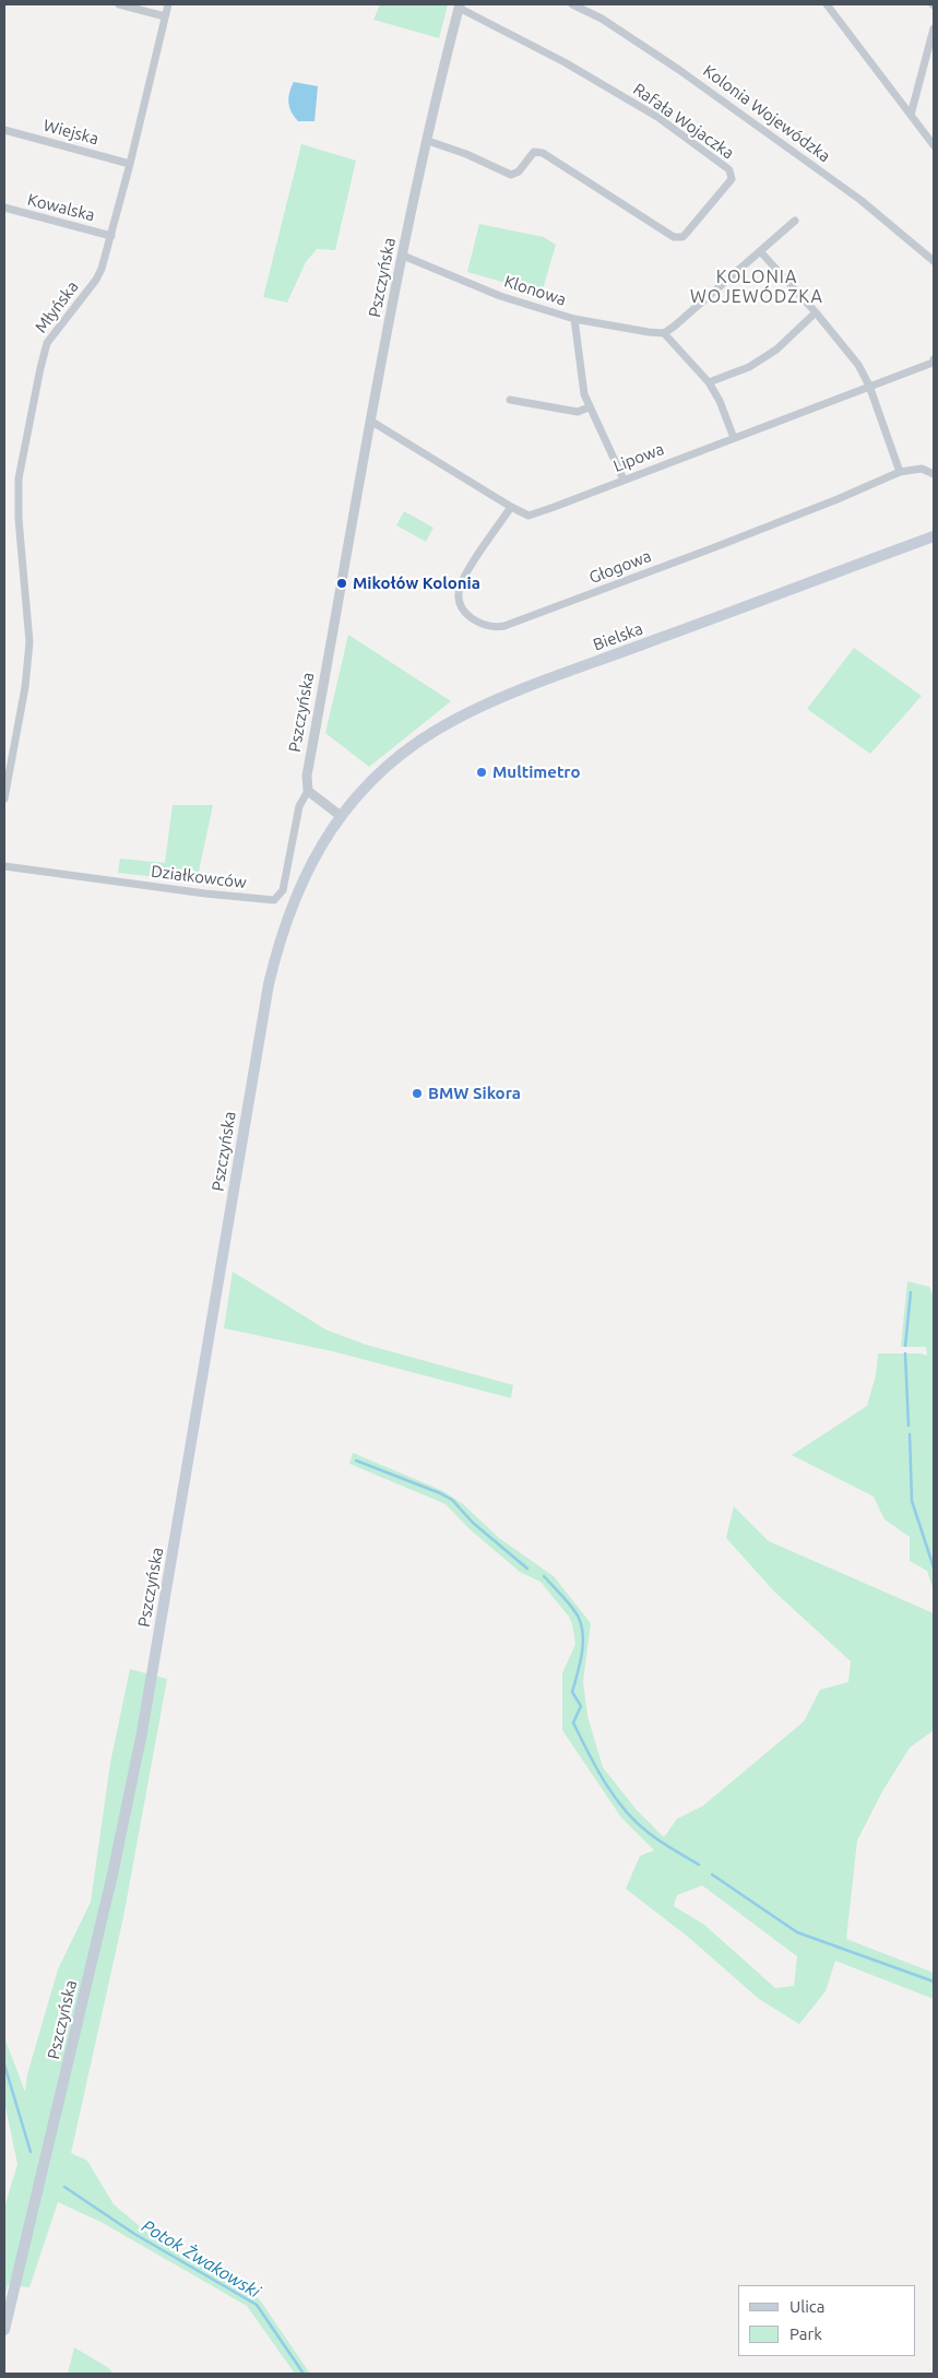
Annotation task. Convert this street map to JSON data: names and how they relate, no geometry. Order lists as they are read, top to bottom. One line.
{"streets":{"main road":["Pszczyńska","Bielska"],"street":["Kolonia Wojewódzka","Rafała Wojaczka","Wiejska","Kowalska","Klonowa","Młyńska","Lipowa","Głogowa","Działkowców"]},"crossings":[["Rafała Wojaczka","Pszczyńska"],["Wiejska","Młyńska"],["Kowalska","Młyńska"],["Pszczyńska","Klonowa"],["Pszczyńska","Lipowa"],["Pszczyńska","Bielska"],["Pszczyńska","Działkowców"],["Lipowa","Głogowa"]],"districts":["KOLONIA WOJEWÓDZKA"],"water":["Potok Żwakowski"],"places":["Mikołów Kolonia","Multimetro","BMW Sikora"],"legend":["Ulica","Park"]}
